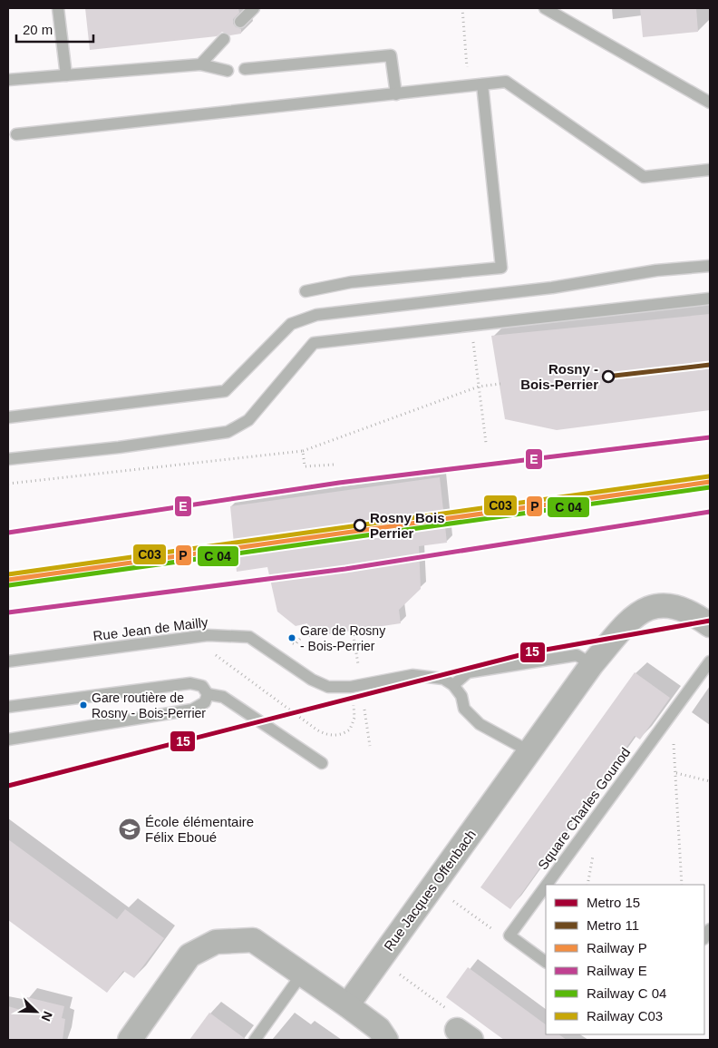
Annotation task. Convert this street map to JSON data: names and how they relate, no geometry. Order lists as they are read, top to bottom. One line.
{"streets":{"street":["Rue Jacques Offenbach"],"lane":["Rue Jean de Mailly","Square Charles Gounod"]},"places":{"other":["Rosny - Bois-Perrier","Rosny Bois Perrier","Gare de Rosny - Bois-Perrier","Gare routière de Rosny - Bois-Perrier"],"school or university":["École élémentaire Félix Eboué"]},"lines":["metro line 11","rail line E","rail line C03","rail line P","metro line 15"],"legend":["Metro 15","Metro 11","Railway P","Railway E","Railway C 04","Railway C03"],"scale_bar":"20 m","north":"bottom right"}
